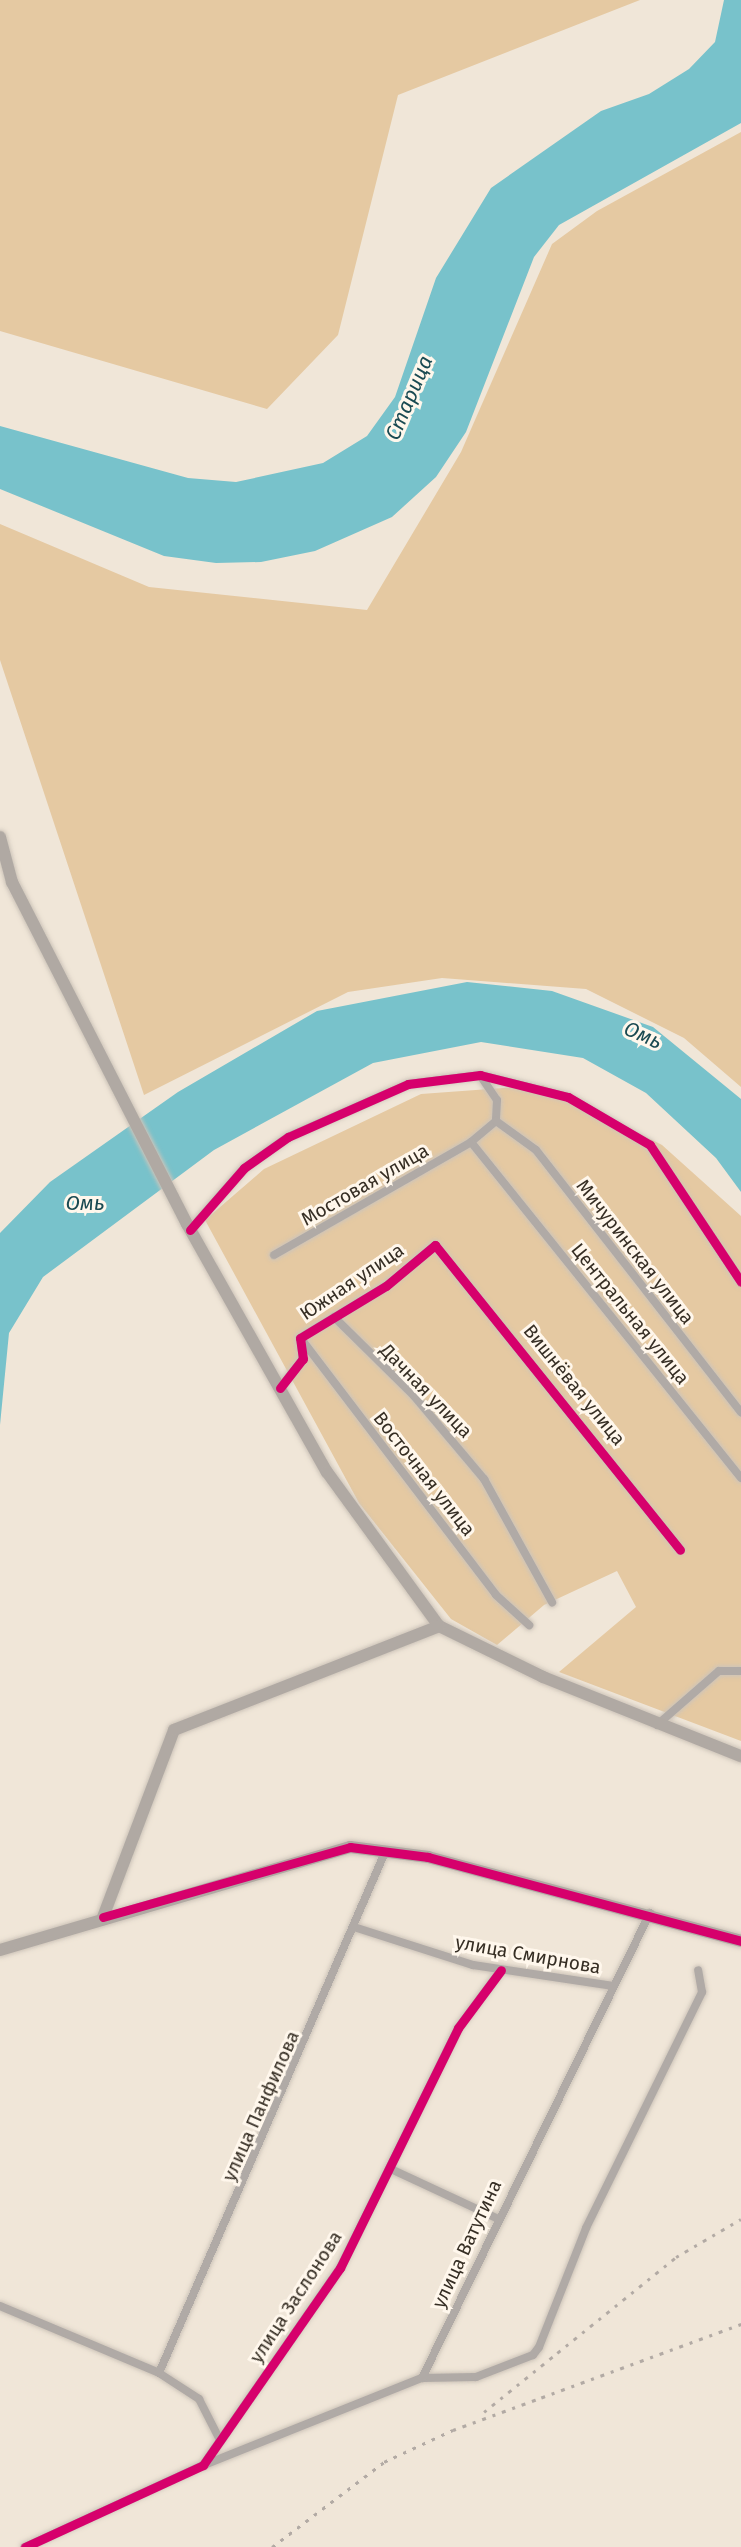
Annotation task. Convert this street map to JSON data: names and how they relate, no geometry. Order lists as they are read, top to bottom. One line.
{"streets":{"street":["Мостовая улица","Мичуринская улица","Южная улица","Центральная улица","Вишнёвая улица","Дачная улица","Восточная улица","улица Смирнова","улица Панфилова","улица Ватутина","улица Заслонова"]},"crossings":[["Мостовая улица","Мичуринская улица"],["Мостовая улица","Центральная улица"],["Южная улица","Вишнёвая улица"],["Южная улица","Дачная улица"],["Южная улица","Восточная улица"],["улица Смирнова","улица Панфилова"],["улица Смирнова","улица Ватутина"],["улица Смирнова","улица Заслонова"]],"water":["Старица","Омь"]}
